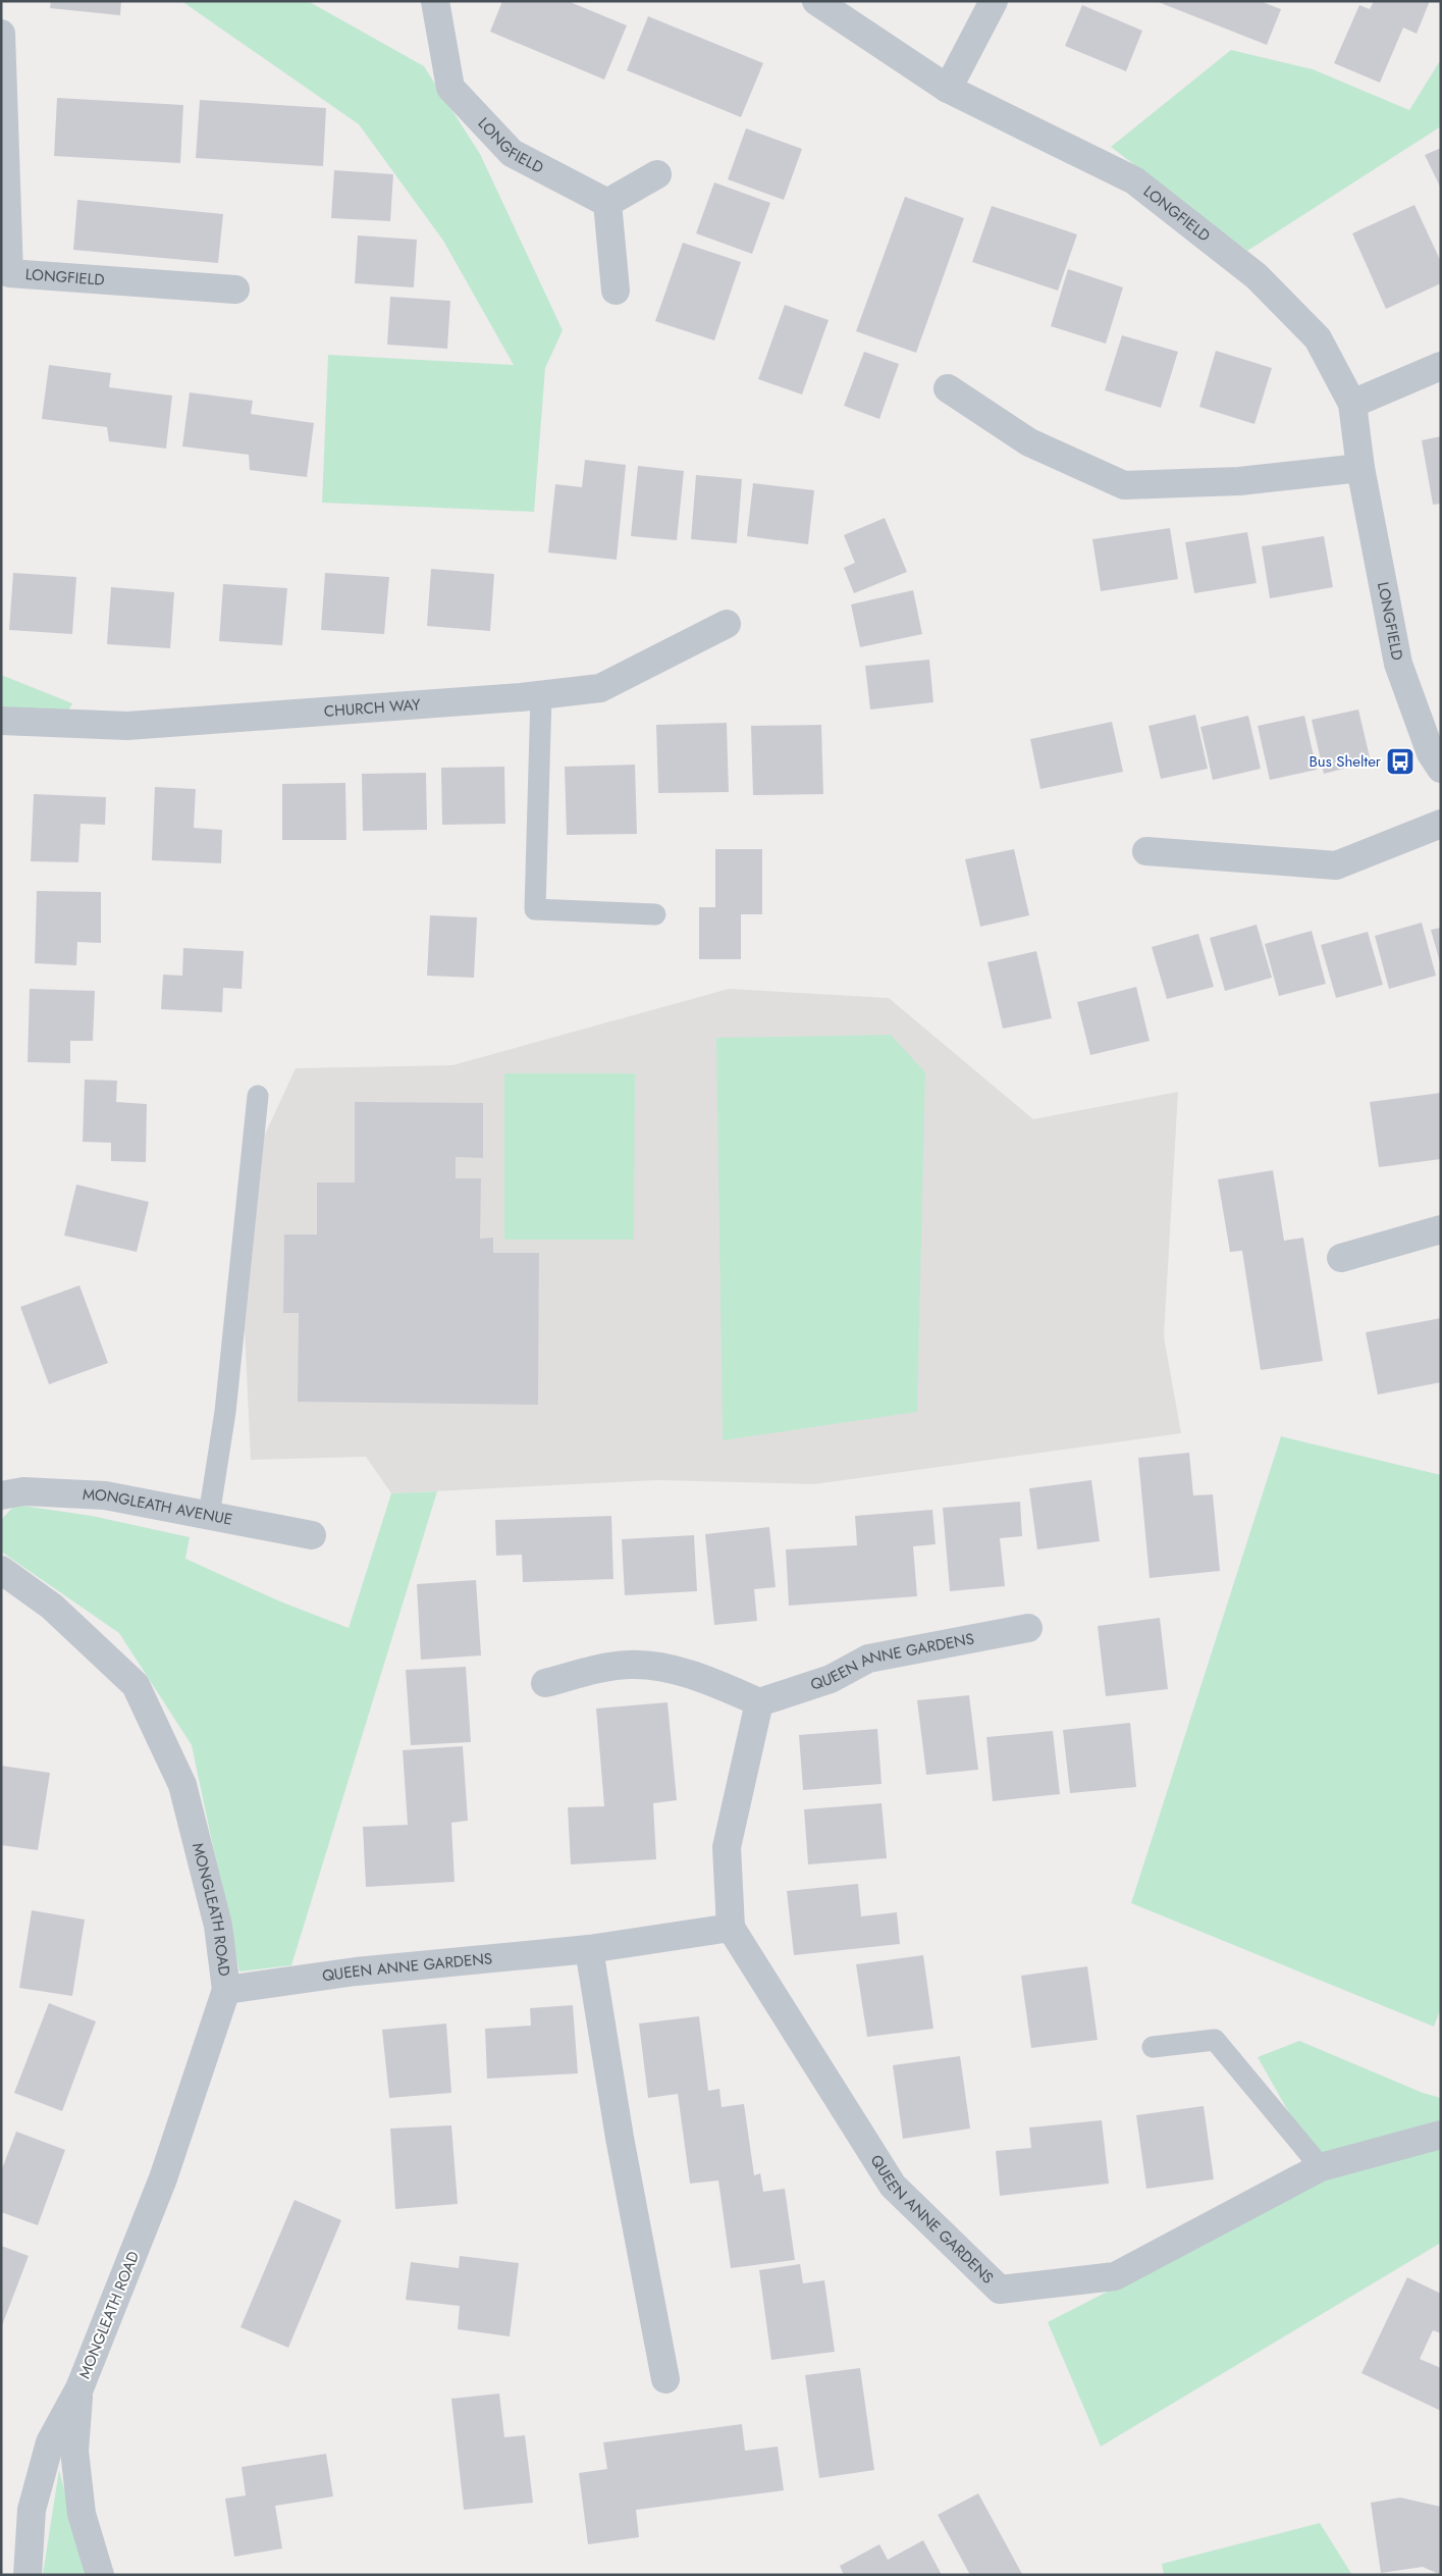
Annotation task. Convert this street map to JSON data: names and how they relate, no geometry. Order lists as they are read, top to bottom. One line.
{"streets":{"street":["LONGFIELD","CHURCH WAY","MONGLEATH AVENUE","QUEEN ANNE GARDENS","MONGLEATH ROAD"]},"crossings":[["QUEEN ANNE GARDENS","MONGLEATH ROAD"]],"places":{"bus stop":["Bus Shelter"]}}
